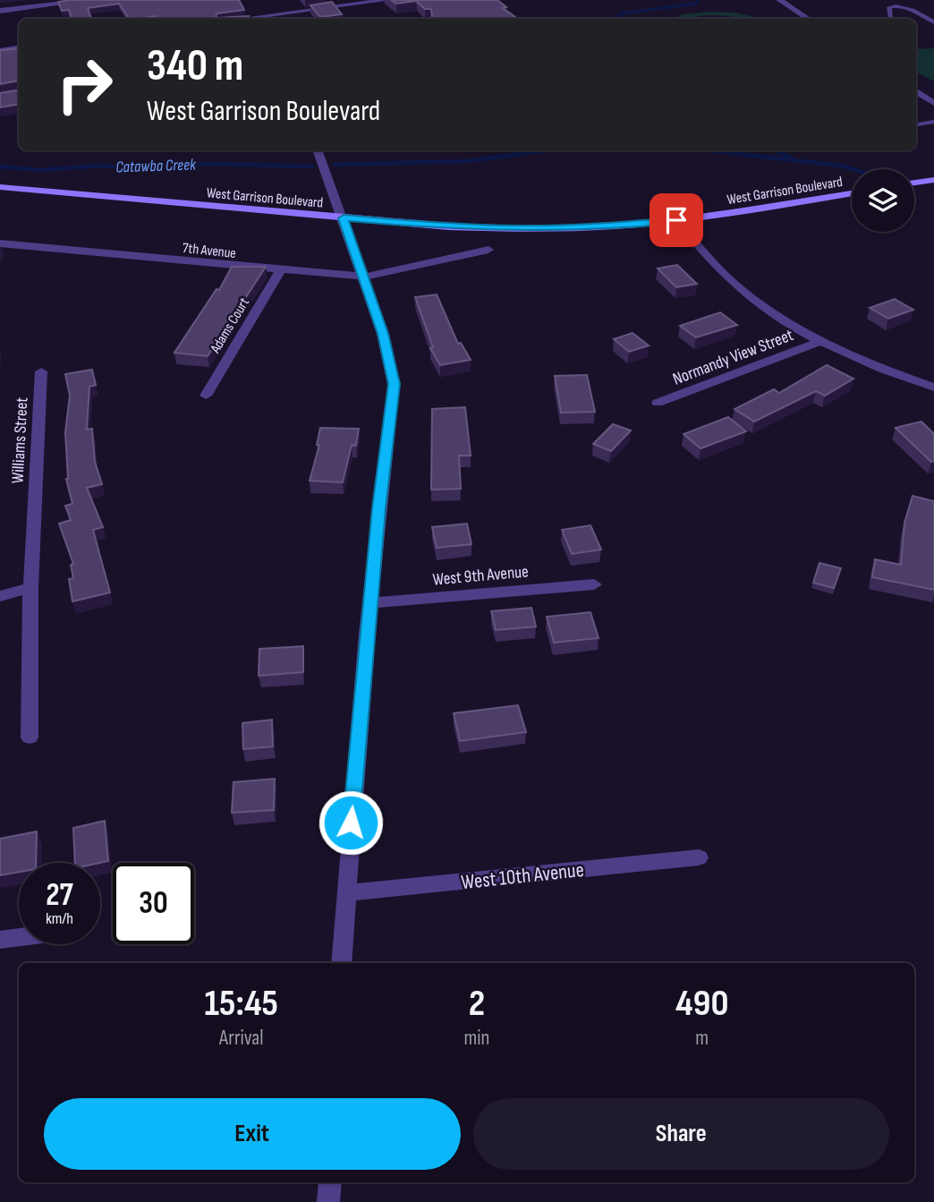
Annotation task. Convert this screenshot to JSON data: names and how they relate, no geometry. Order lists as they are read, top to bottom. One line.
{"streets":{"main road":["West Garrison Boulevard"],"street":["7th Avenue","Adams Court","Normandy View Street","Williams Street","West 9th Avenue","West 10th Avenue"]},"crossings":[["7th Avenue","Adams Court"]],"water":["Catawba Creek"],"page":{"turn":["340 m","West Garrison Boulevard"],"speed":"27 km/h","limit":"30","eta":["15:45","Arrival","2","min","490","m"],"buttons":["Exit","Share"]}}
